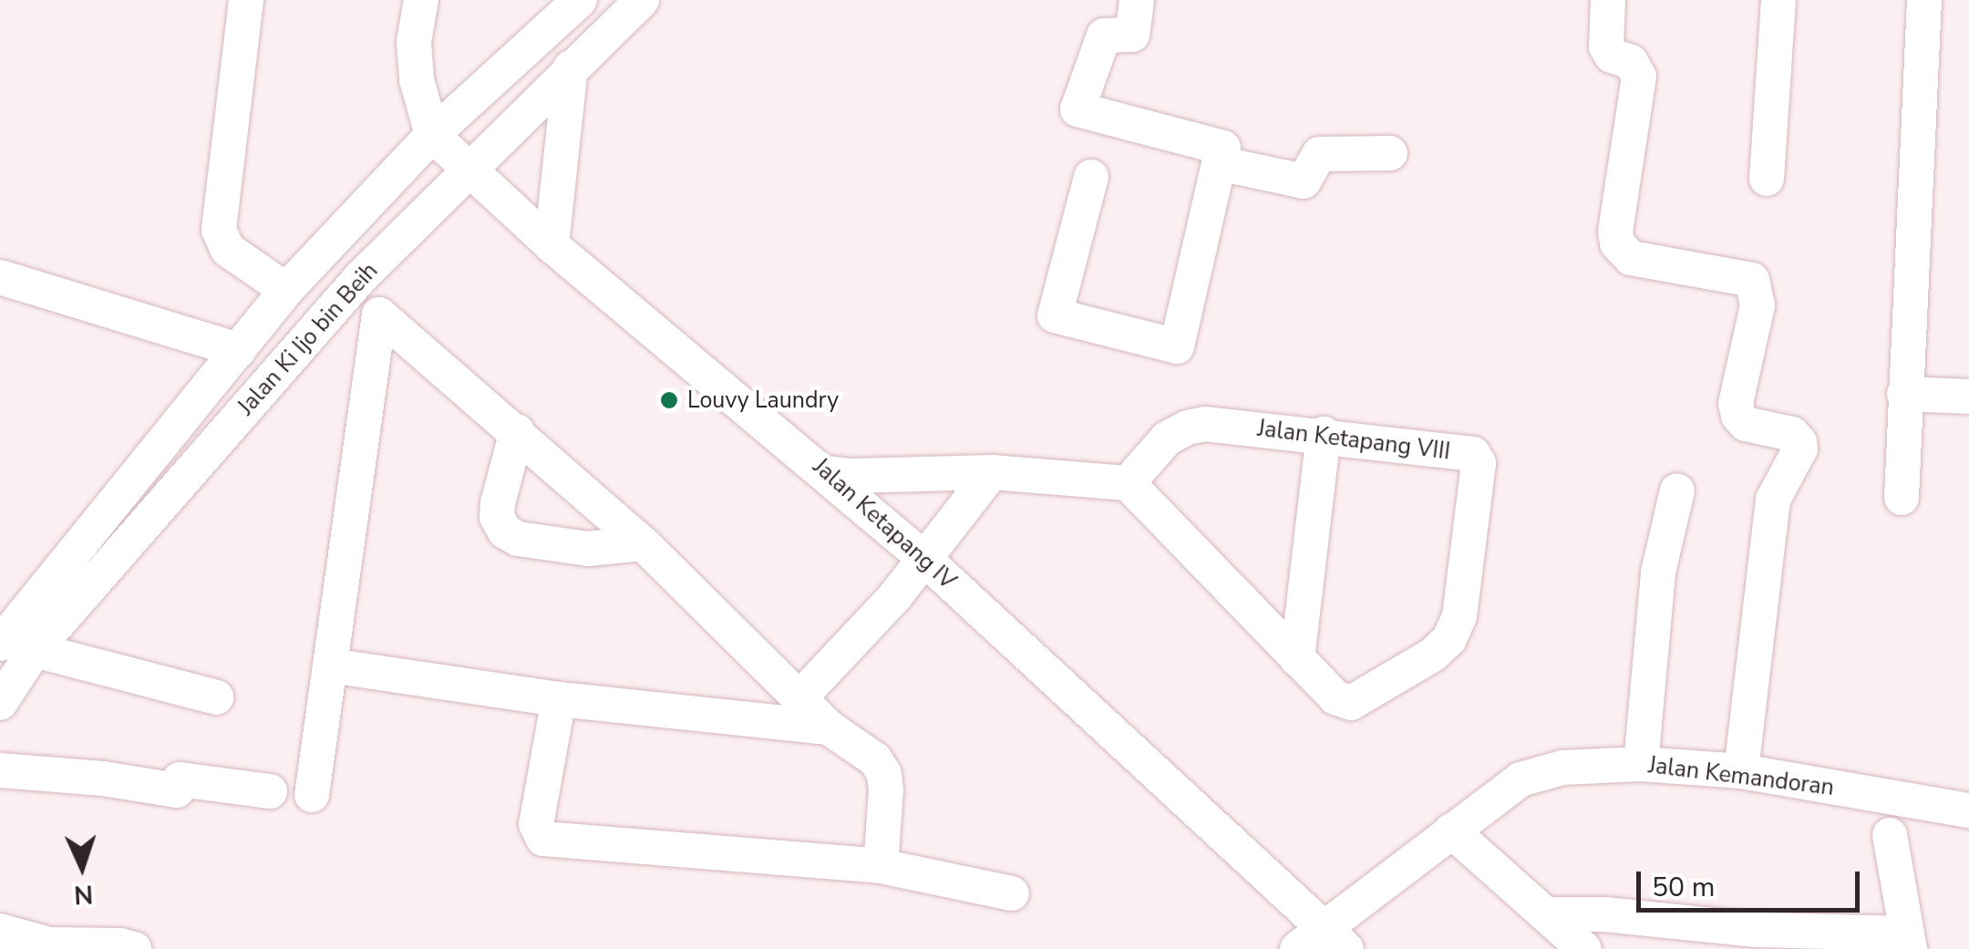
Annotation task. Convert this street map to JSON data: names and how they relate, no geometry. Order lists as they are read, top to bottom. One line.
{"streets":{"street":["Jalan Ki Ijo bin Beih","Jalan Ketapang VIII","Jalan Ketapang IV","Jalan Kemandoran"]},"crossings":[["Jalan Ki Ijo bin Beih","Jalan Ketapang IV"],["Jalan Ketapang IV","Jalan Kemandoran"]],"places":["Louvy Laundry"],"scale_bar":"50 m","north":"bottom"}
